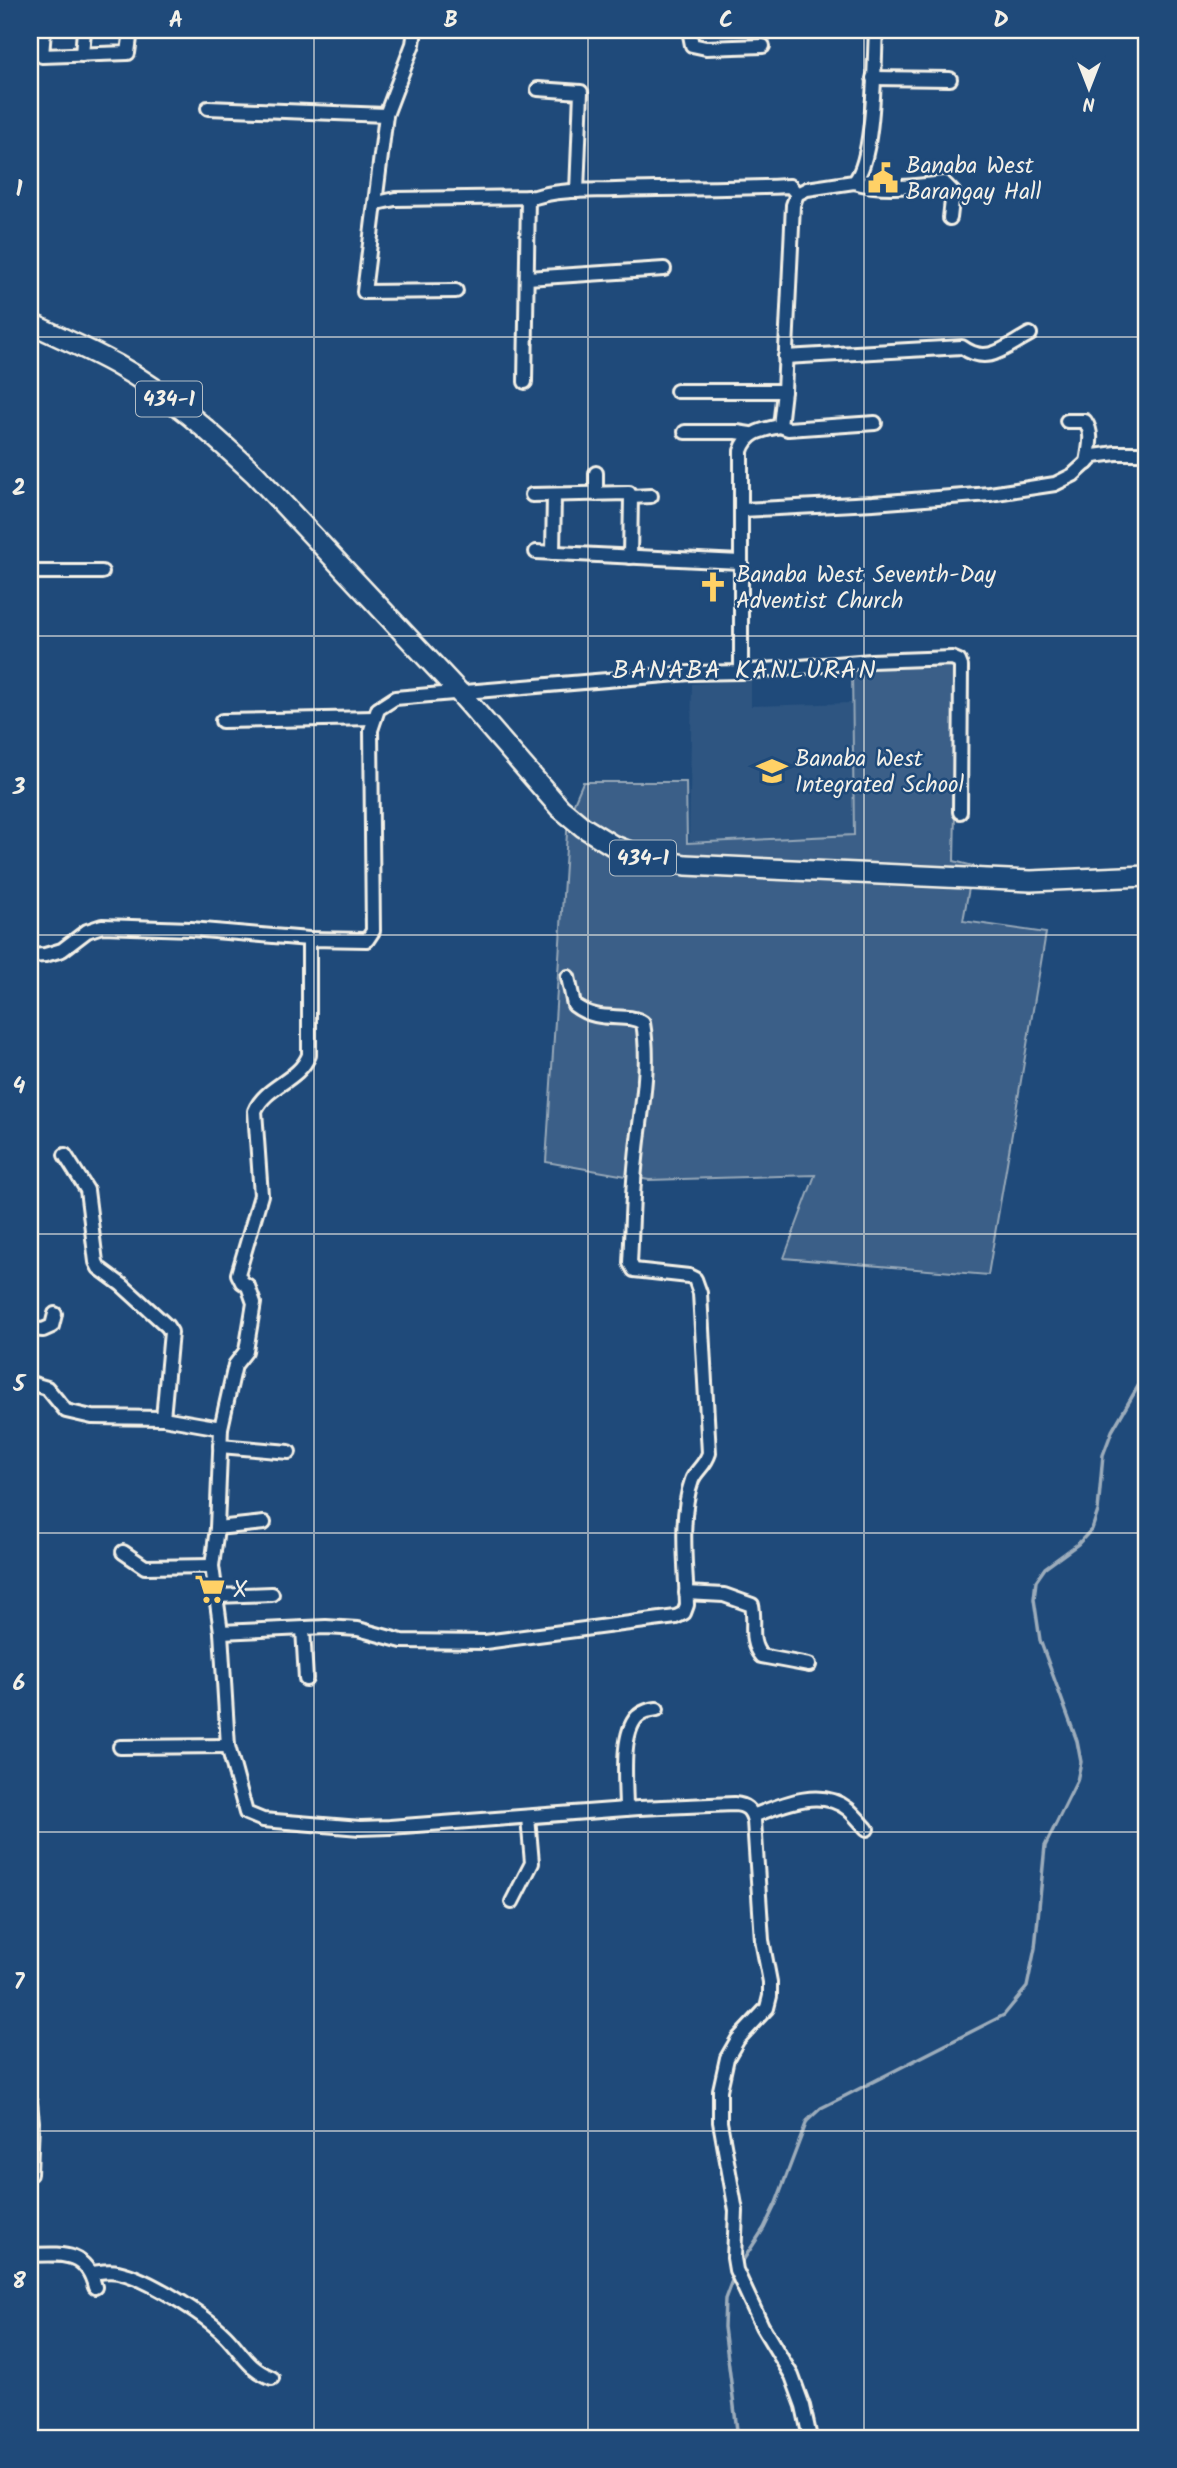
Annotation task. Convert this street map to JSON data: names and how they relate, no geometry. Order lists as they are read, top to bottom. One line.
{"streets":{"main road":["434-1"]},"districts":["BANABA KANLURAN"],"places":{"public building":["Banaba West Barangay Hall"],"church":["Banaba West Seventh-Day Adventist Church"],"school or university":["Banaba West Integrated School"],"supermarket":["X"]},"north":"bottom","grid":{"columns":["A","B","C","D"],"rows":["1","2","3","4","5","6","7","8"]}}
